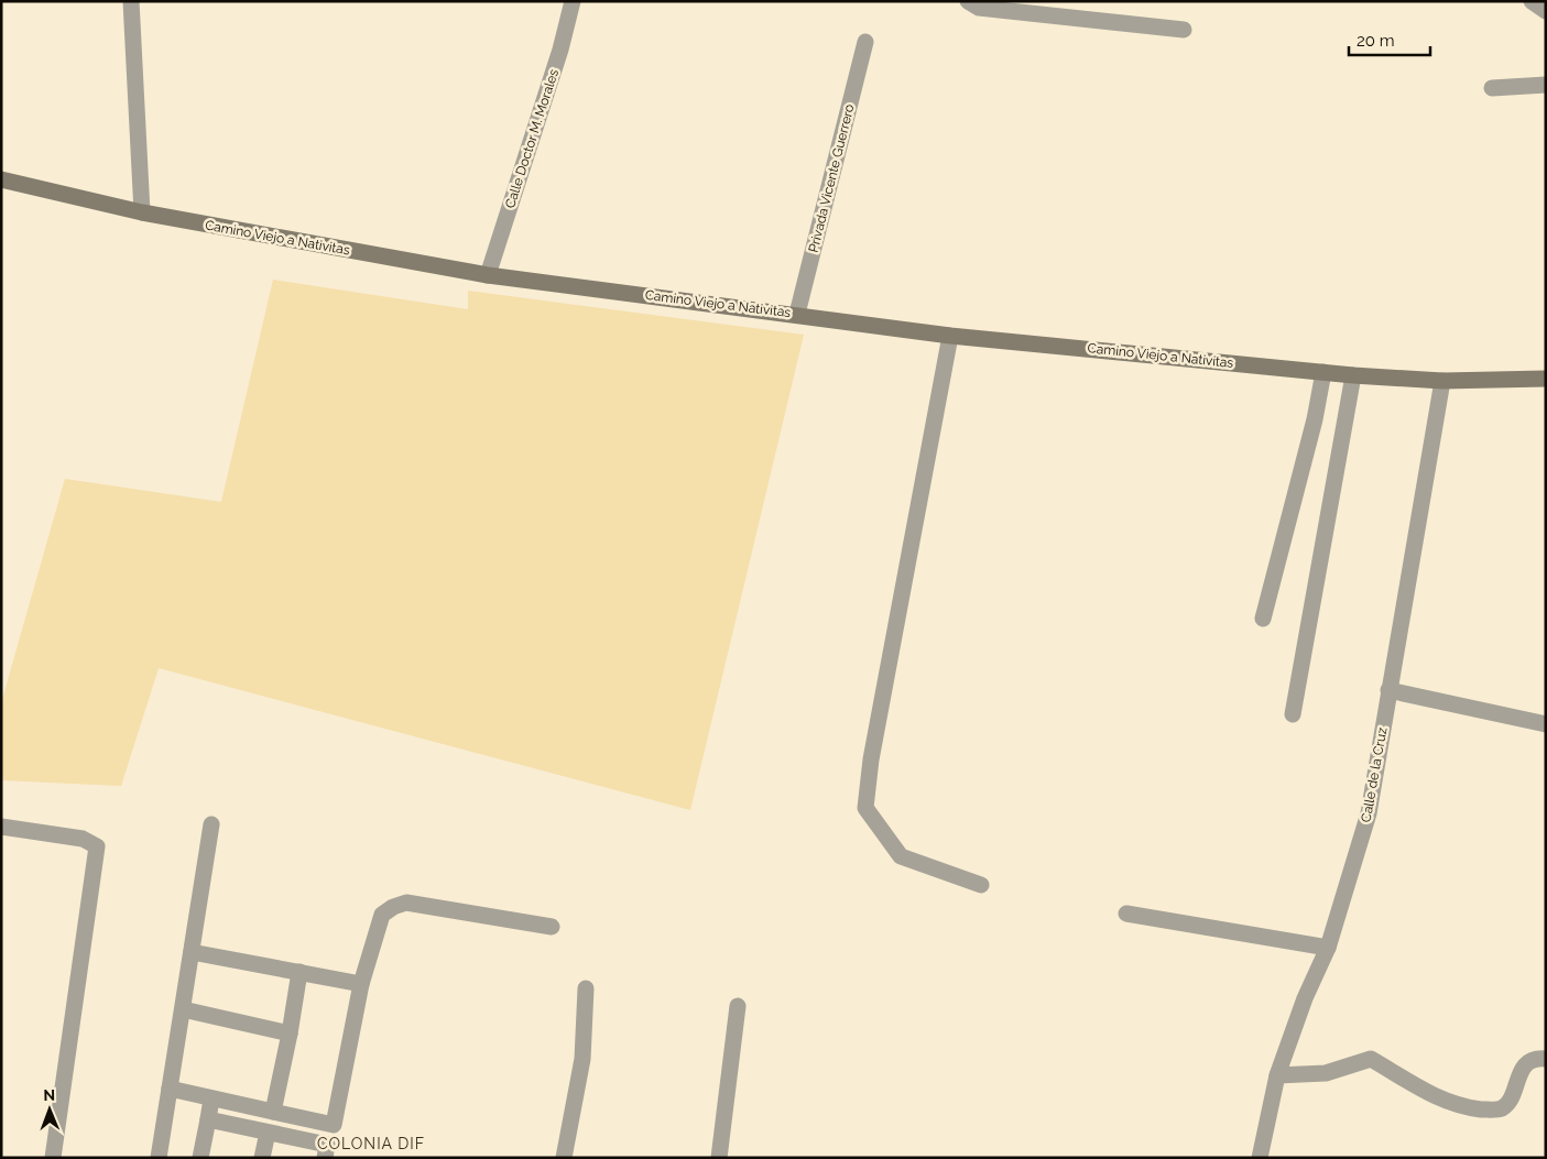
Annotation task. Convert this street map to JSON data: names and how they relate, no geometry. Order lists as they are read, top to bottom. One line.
{"streets":{"street":["Calle Doctor M. Morales","Privada Vicente Guerrero","Camino Viejo a Nativitas","Calle de la Cruz"]},"crossings":[["Calle Doctor M. Morales","Camino Viejo a Nativitas"],["Privada Vicente Guerrero","Camino Viejo a Nativitas"],["Camino Viejo a Nativitas","Calle de la Cruz"]],"districts":["COLONIA DIF"],"scale_bar":"20 m","north":"top"}
